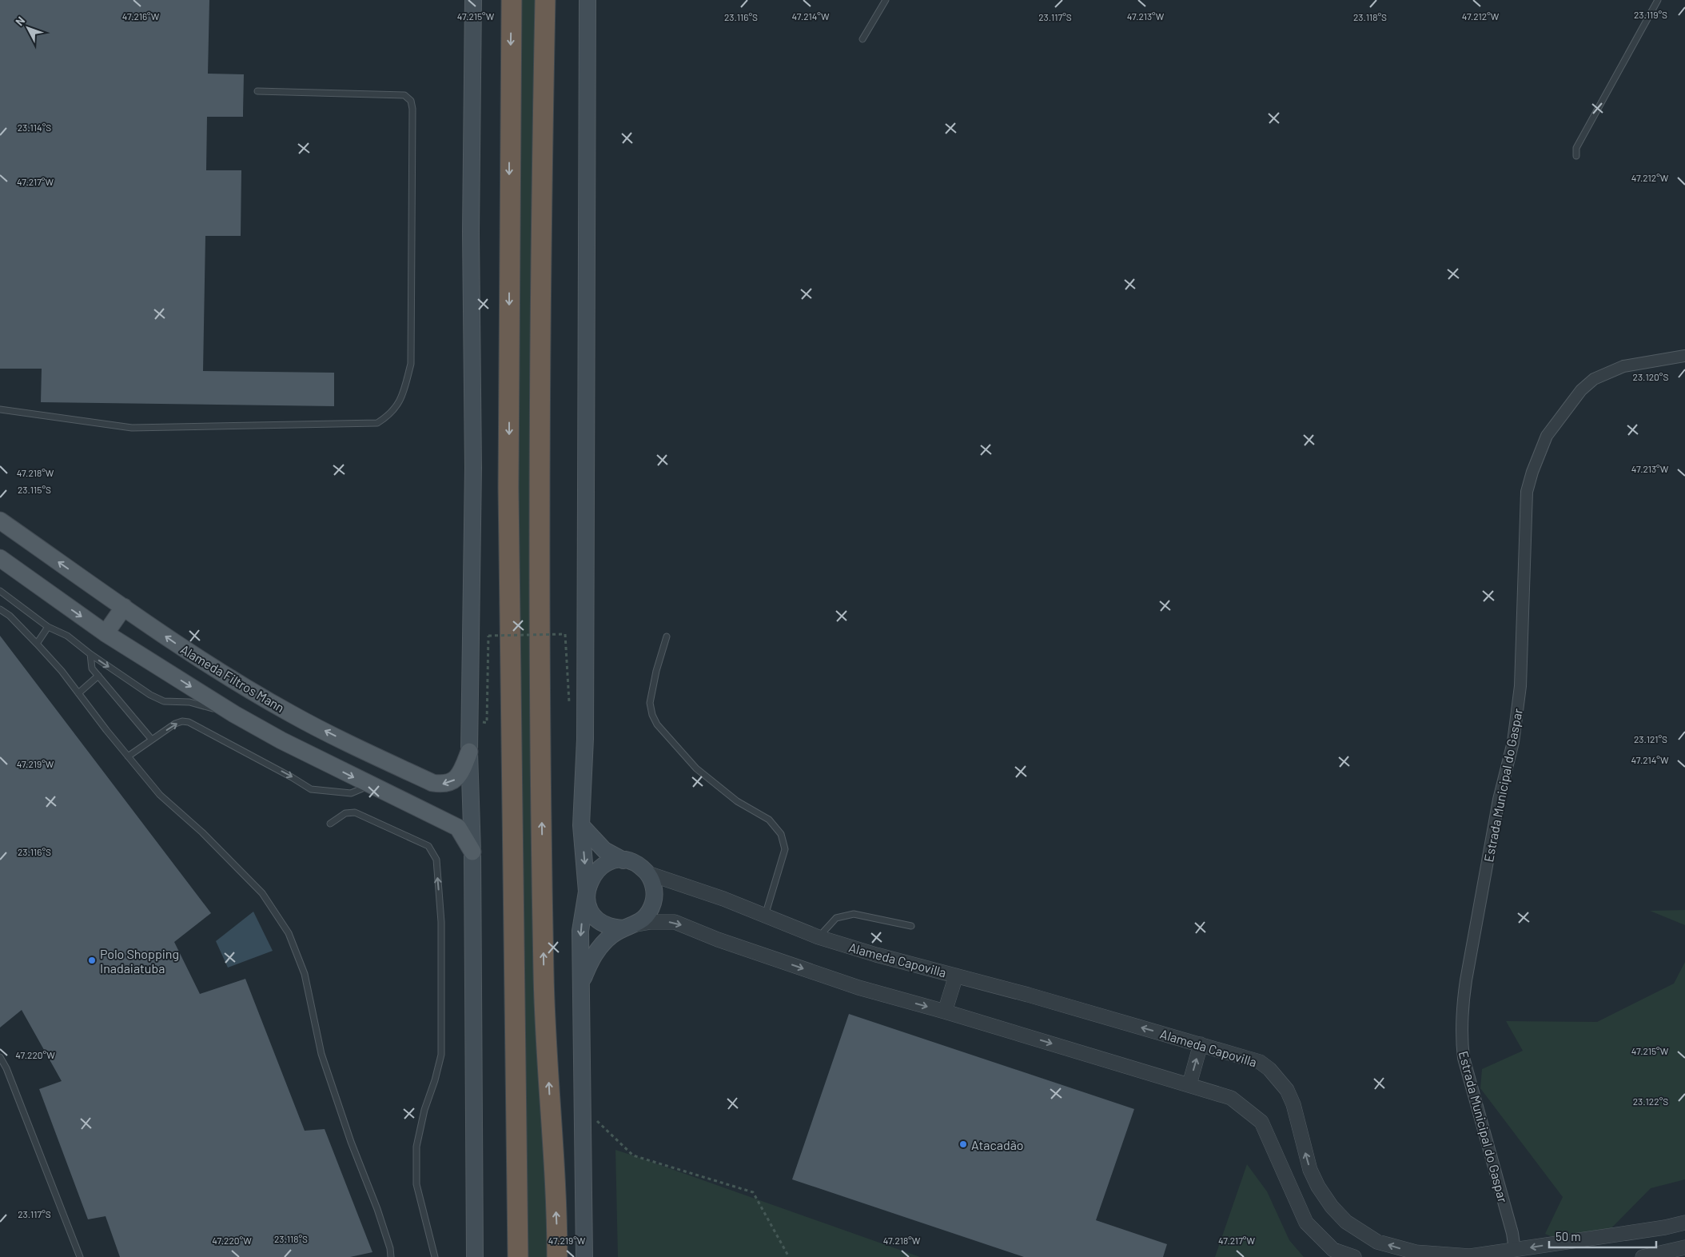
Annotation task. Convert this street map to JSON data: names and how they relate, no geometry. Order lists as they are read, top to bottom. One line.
{"streets":{"main road":["Alameda Filtros Mann"],"street":["Estrada Municipal do Gaspar","Alameda Capovilla"]},"crossings":[["Estrada Municipal do Gaspar","Alameda Capovilla"]],"places":["Polo Shopping Inadaiatuba","Atacadão"],"scale_bar":"50 m","north":"top left","coordinates":["23.119°S","47.215°W","47.214°W","47.216°W","47.213°W","47.212°W","23.116°S","23.117°S","23.118°S","23.114°S","47.217°W","23.120°S","47.218°W","23.115°S","23.121°S","47.219°W","47.220°W","23.122°S"]}
